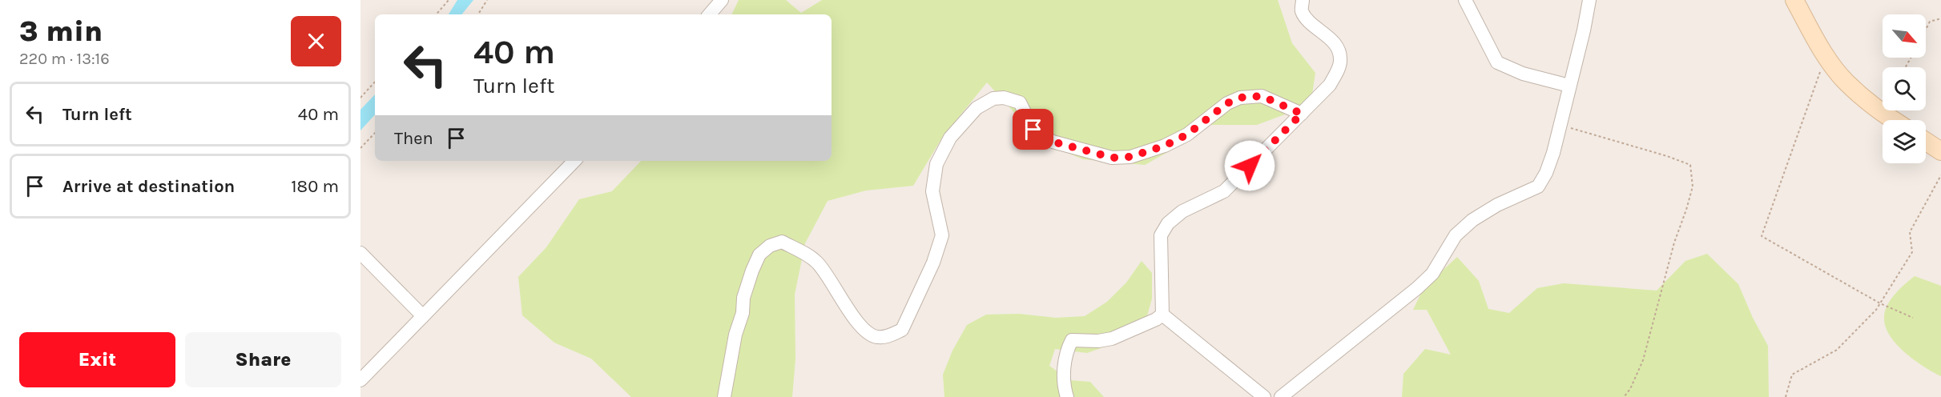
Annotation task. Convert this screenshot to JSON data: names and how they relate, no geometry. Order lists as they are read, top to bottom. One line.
{"north":"bottom right","page":{"heading":["3 min","220 m · 13:16"],"turn":["40 m","Turn left"],"list":[{"name":"Turn left","value":"40 m"},{"name":"Arrive at destination","value":"180 m"}],"then":"Then","buttons":["Exit","Share"]}}
